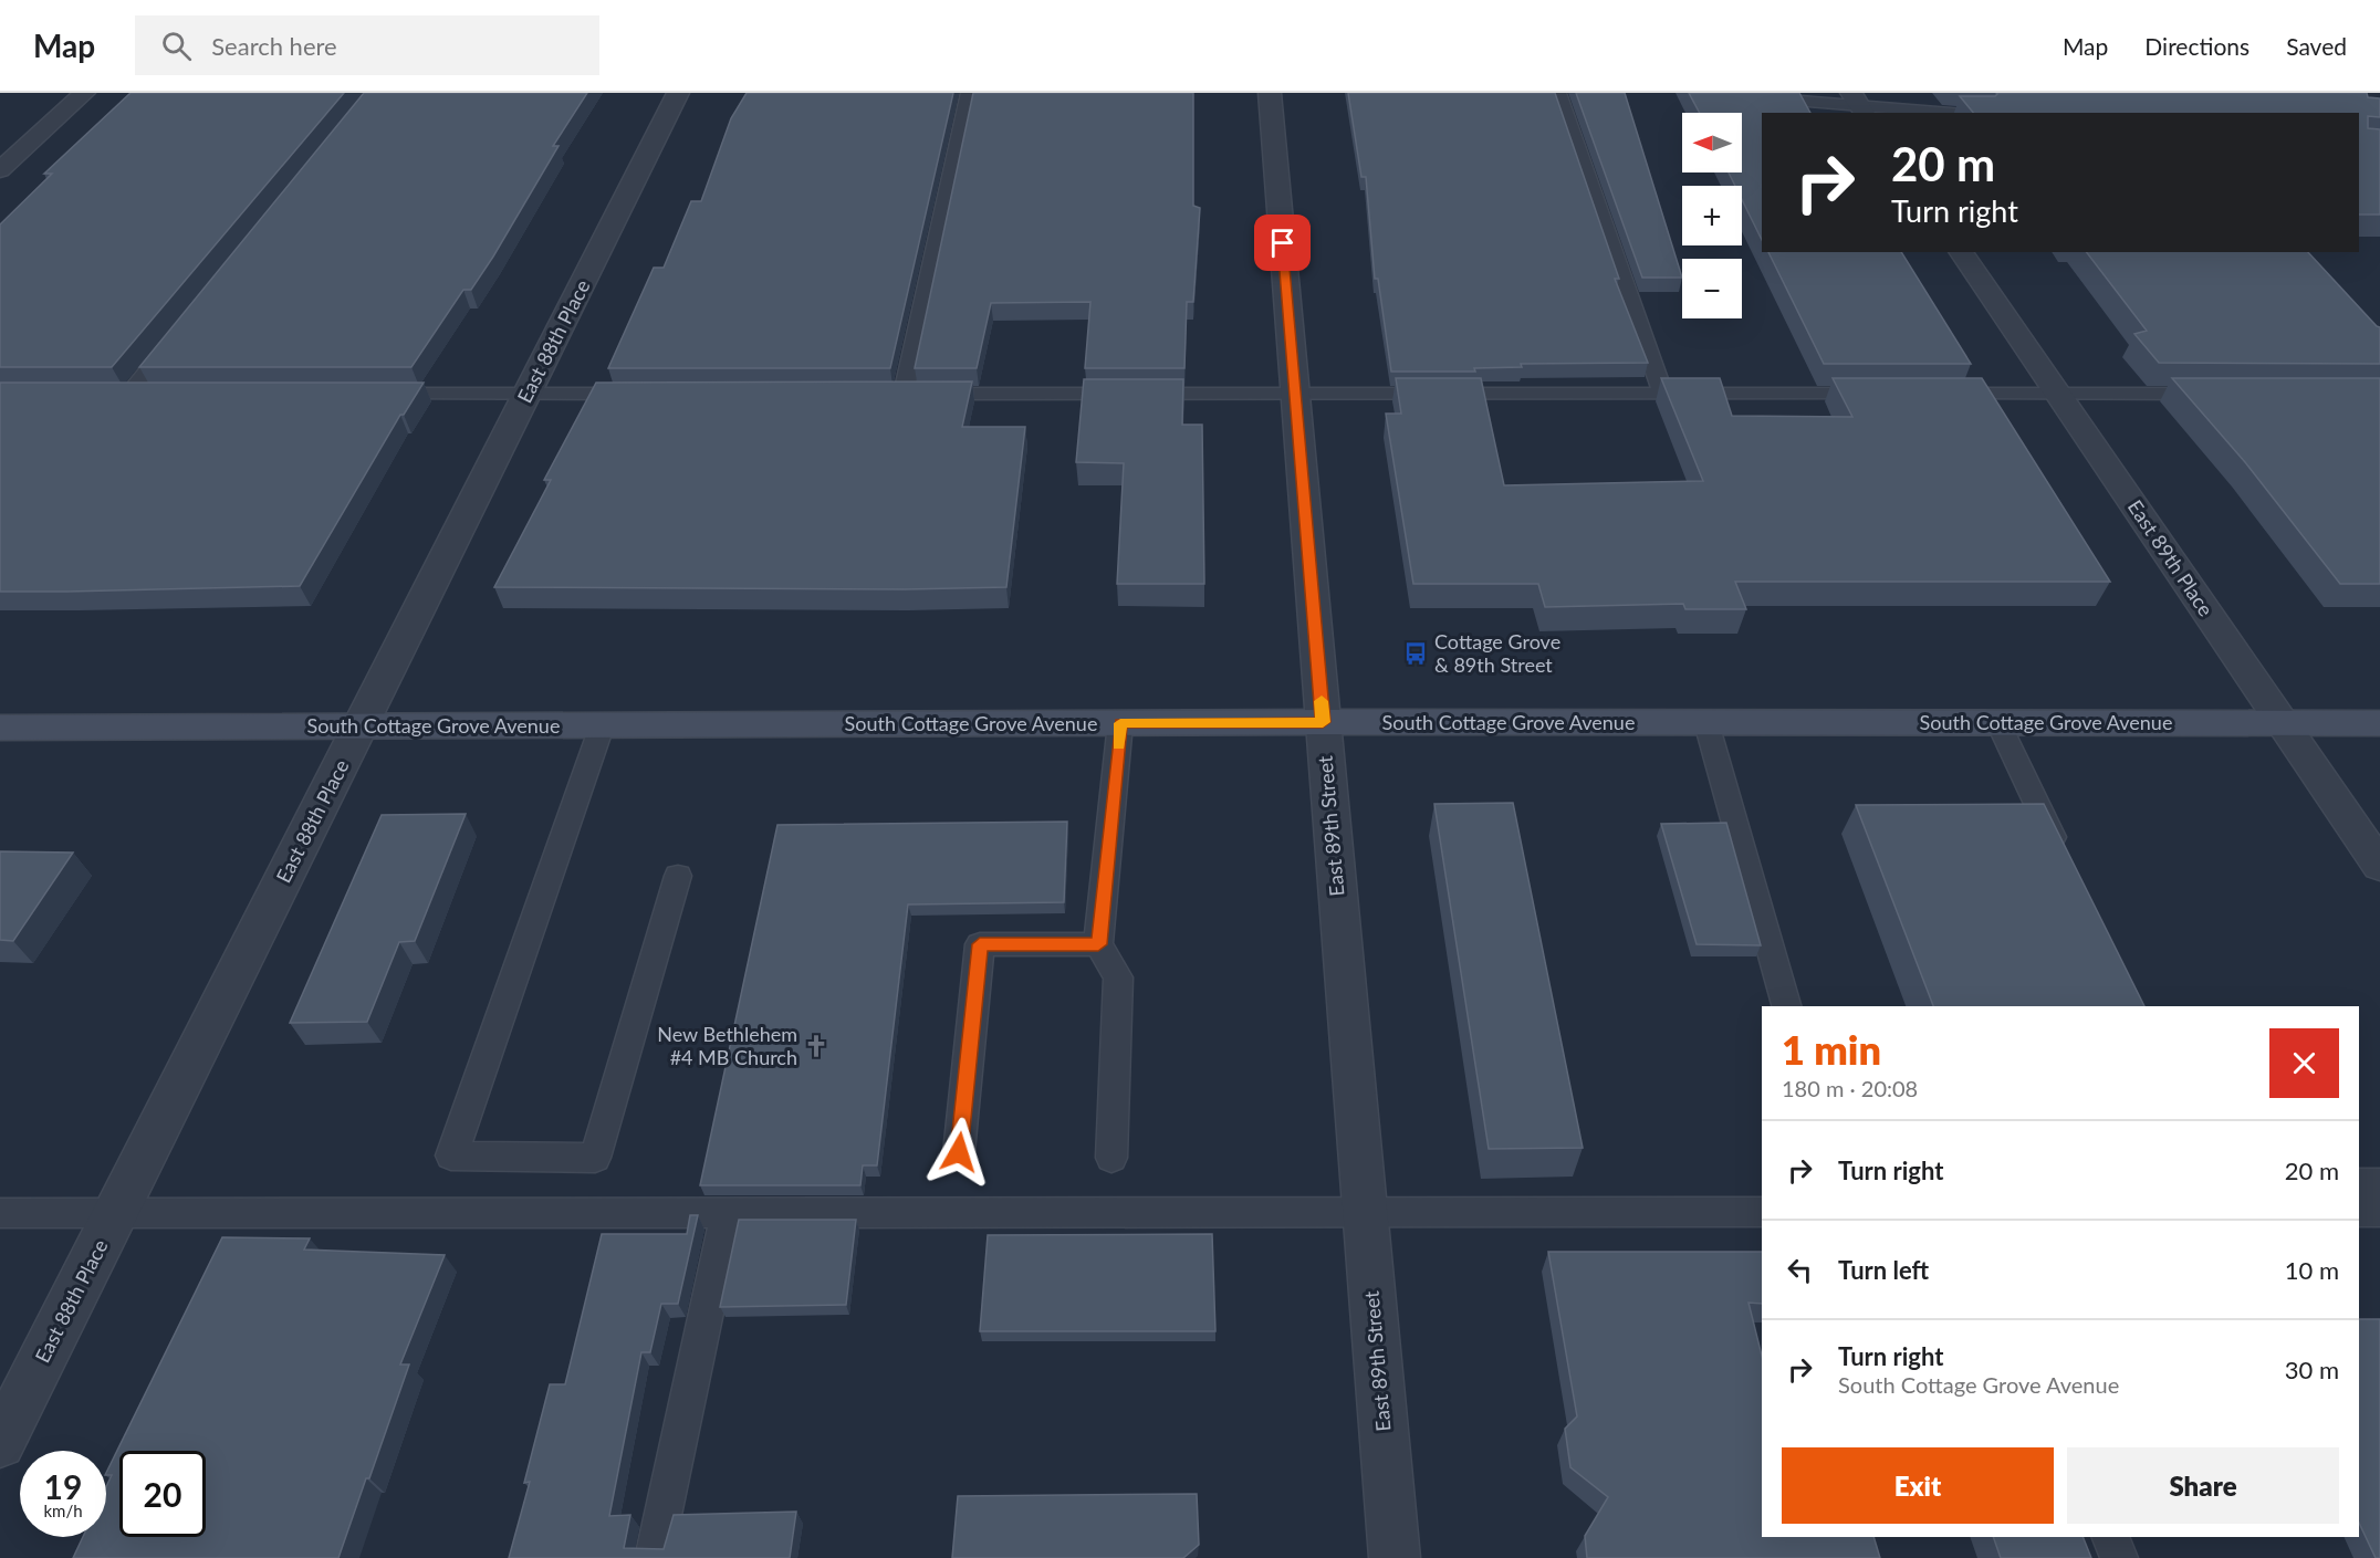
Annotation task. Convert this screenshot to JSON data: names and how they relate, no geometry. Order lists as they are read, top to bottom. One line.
{"streets":{"main road":["South Cottage Grove Avenue"],"street":["East 88th Place","East 89th Place","East 89th Street"]},"crossings":[["East 88th Place","South Cottage Grove Avenue"],["East 89th Place","South Cottage Grove Avenue"],["South Cottage Grove Avenue","East 89th Street"]],"places":{"bus stop":["Cottage Grove & 89th Street"],"church":["New Bethlehem #4 MB Church"]},"north":"left","page":{"header":"Map","search":"Search here","nav":["Map","Directions","Saved"],"map_buttons":["+","−"],"turn":["20 m","Turn right"],"heading":["1 min","180 m · 20:08"],"list":[{"name":"Turn right","value":"20 m"},{"name":"Turn left","value":"10 m"},{"name":"Turn right","note":"South Cottage Grove Avenue","value":"30 m"}],"buttons":["Exit","Share"],"speed":"19 km/h","limit":"20"}}
